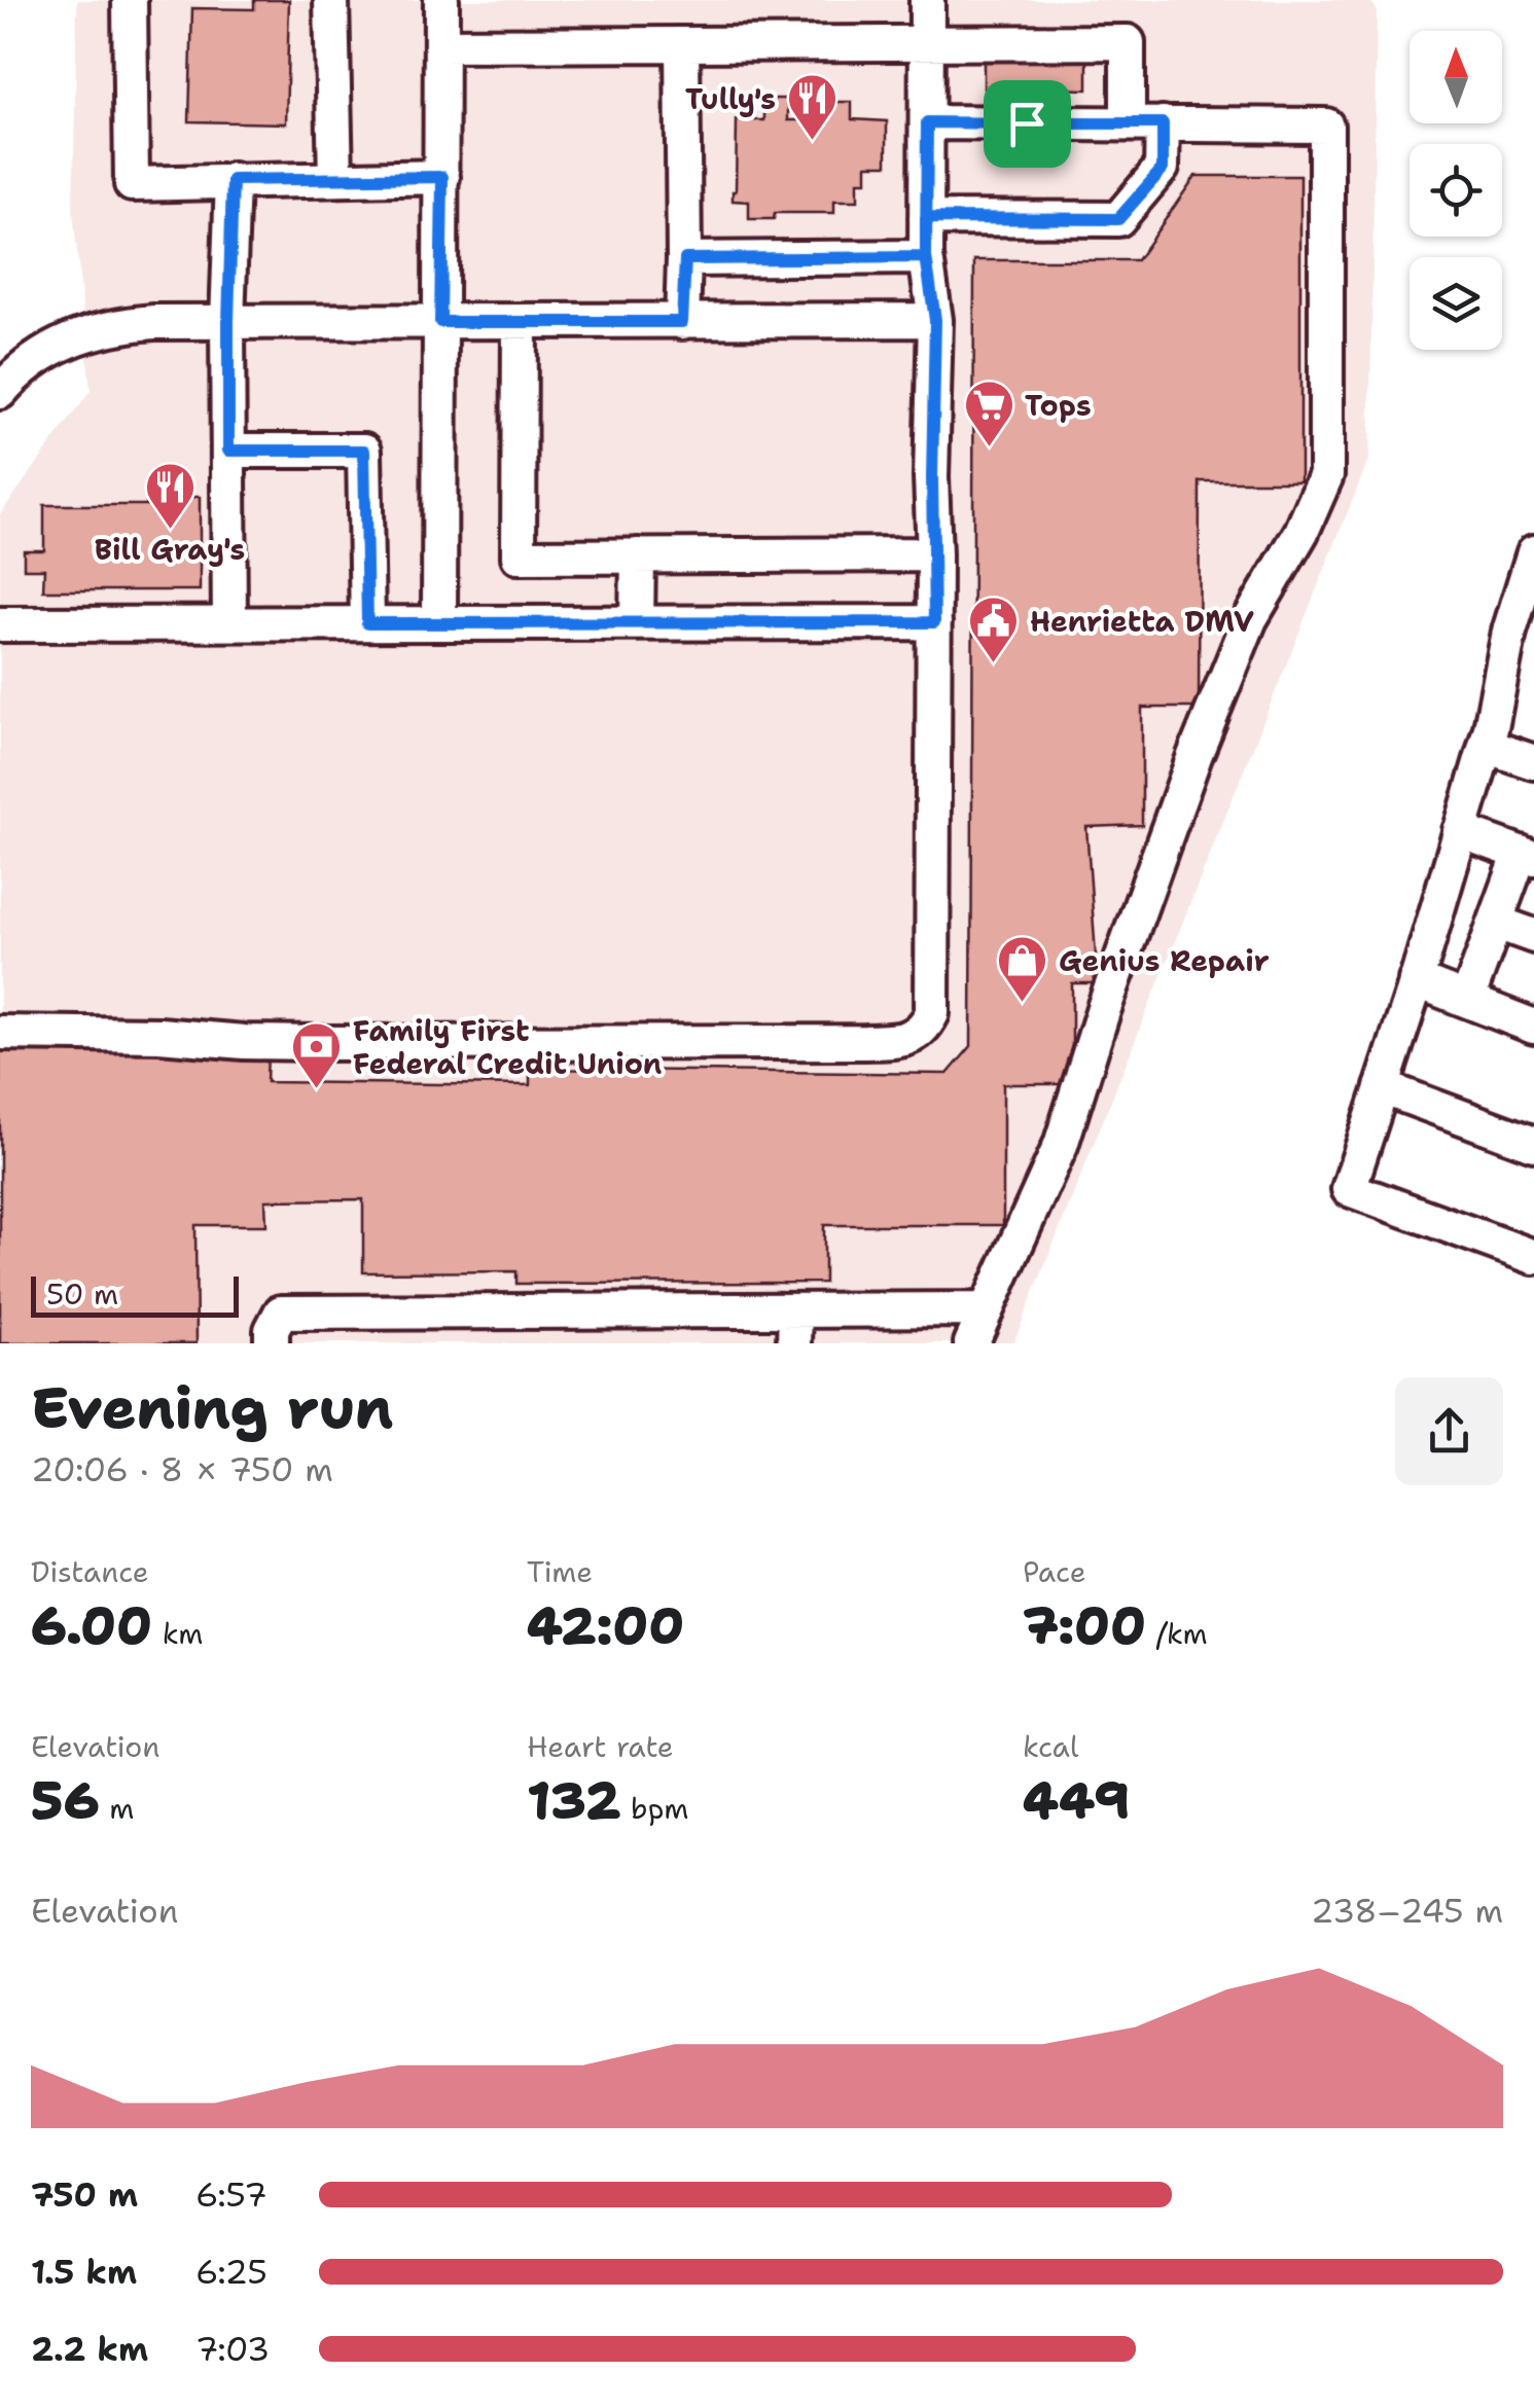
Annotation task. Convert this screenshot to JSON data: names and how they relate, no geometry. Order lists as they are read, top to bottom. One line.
{"places":{"restaurant":["Tully's","Bill Gray's"],"supermarket":["Tops"],"public building":["Henrietta DMV"],"shop":["Genius Repair"],"bank":["Family First Federal Credit Union"]},"scale_bar":"50 m","north":"top","page":{"scale":"50 m","heading":["Evening run","20:06 · 8 × 750 m"],"stats":[["Distance","6.00 km"],["Time","42:00"],["Pace","7:00 /km"],["Elevation","56 m"],["Heart rate","132 bpm"],["kcal","449"]],"chart":["Elevation","238–245 m"],"list":[{"name":"750 m","note":"6:57"},{"name":"1.5 km","note":"6:25"},{"name":"2.2 km","note":"7:03"}]}}
